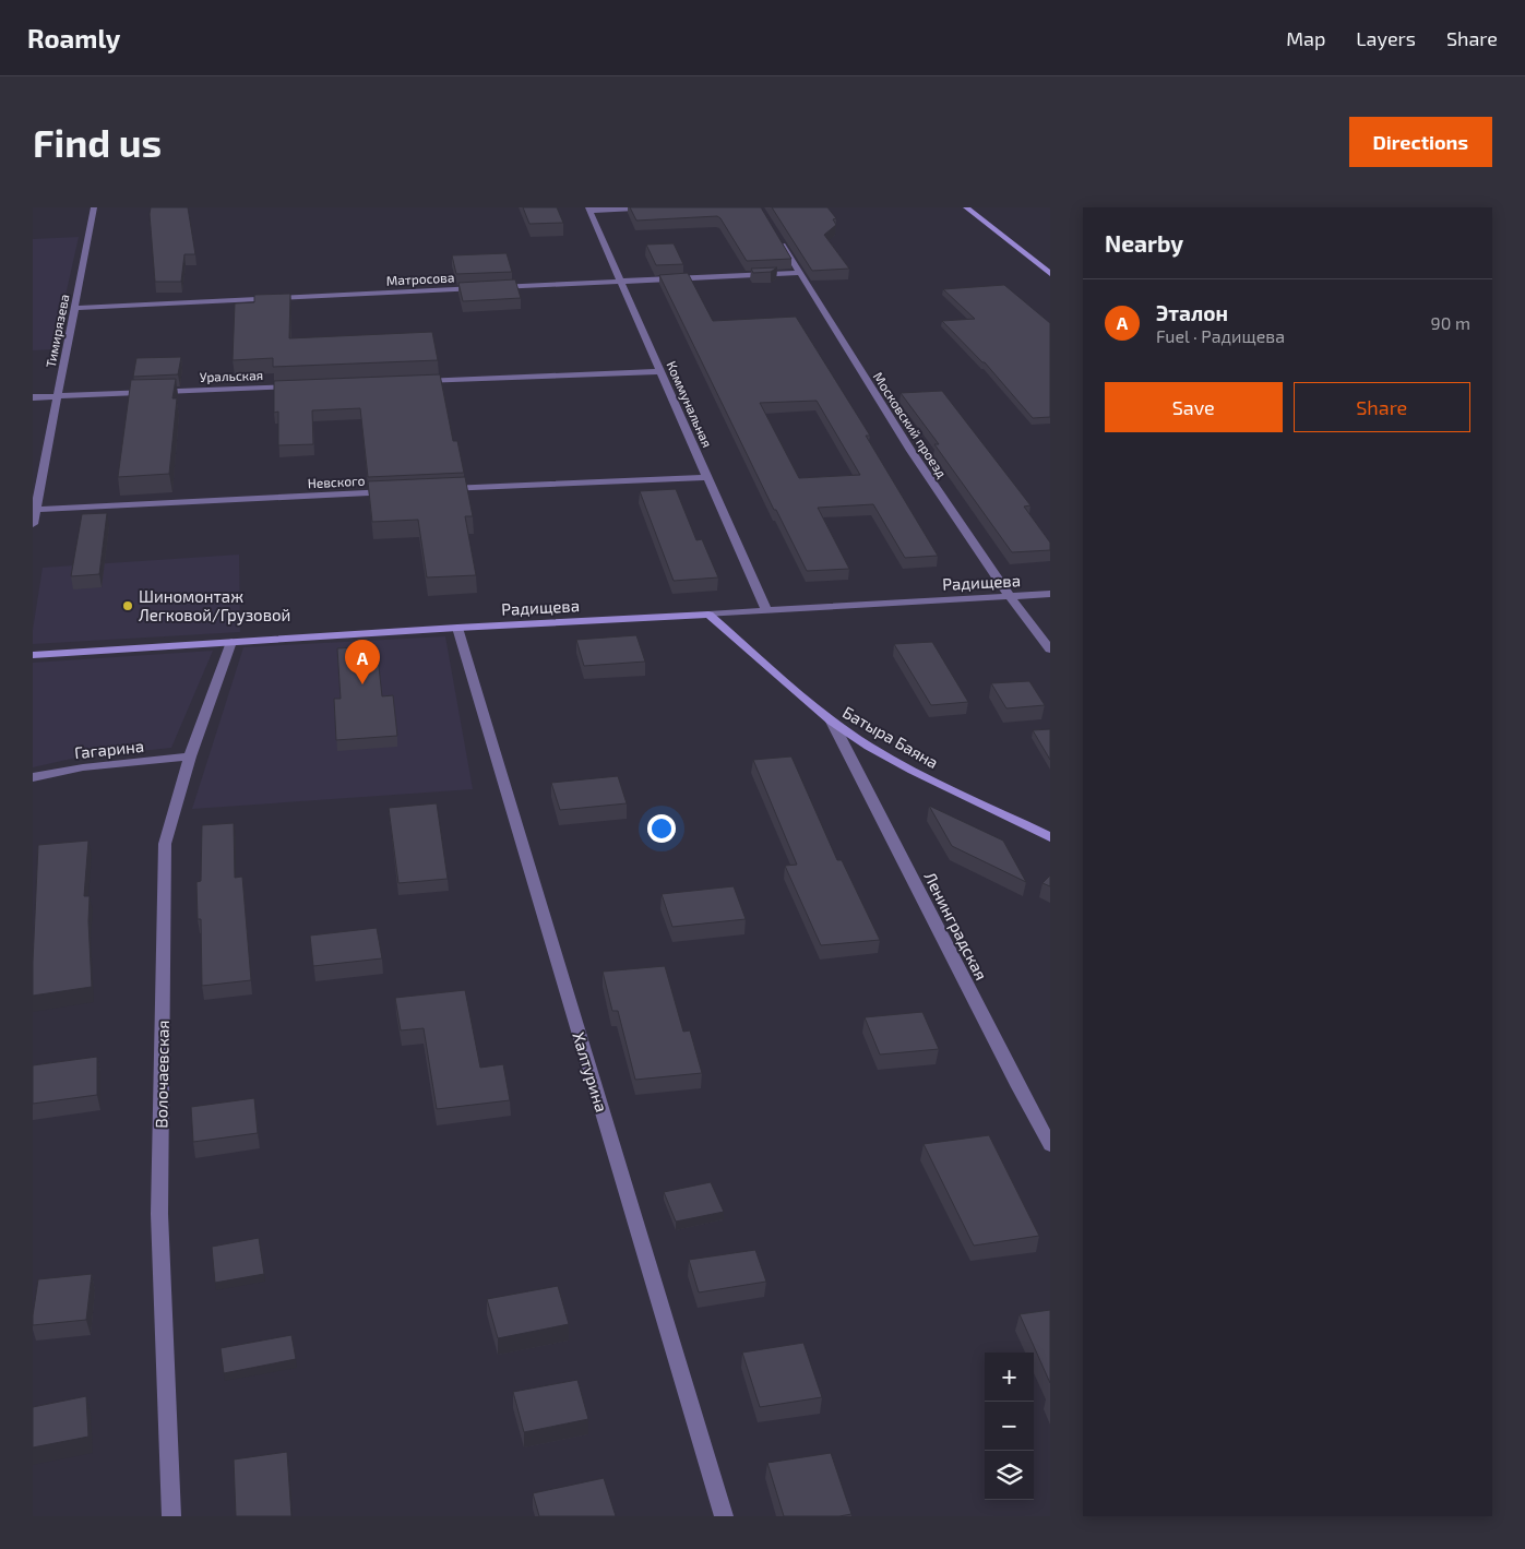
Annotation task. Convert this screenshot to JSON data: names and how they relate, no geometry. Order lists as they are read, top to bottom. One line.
{"streets":{"street":["Матросова","Тимирязева","Уральская","Коммунальная","Московский проезд","Невского","Радищева","Батыра Баяна","Гагарина","Ленинградская","Халтурина","Волочаевская"]},"crossings":[["Матросова","Тимирязева"],["Тимирязева","Уральская"],["Тимирязева","Невского"],["Коммунальная","Радищева"],["Московский проезд","Радищева"],["Радищева","Батыра Баяна"],["Радищева","Халтурина"],["Радищева","Волочаевская"],["Батыра Баяна","Ленинградская"],["Гагарина","Волочаевская"]],"places":["Шиномонтаж Легковой/Грузовой"],"page":{"header":"Roamly","nav":["Map","Layers","Share"],"buttons":["Directions",["Save","Share"]],"title":"Find us","heading":"Nearby","list":[{"mark":"A","name":"Эталон","note":"Fuel · Радищева","value":"90 m"}],"pins":"A","map_buttons":["+","−"]}}
